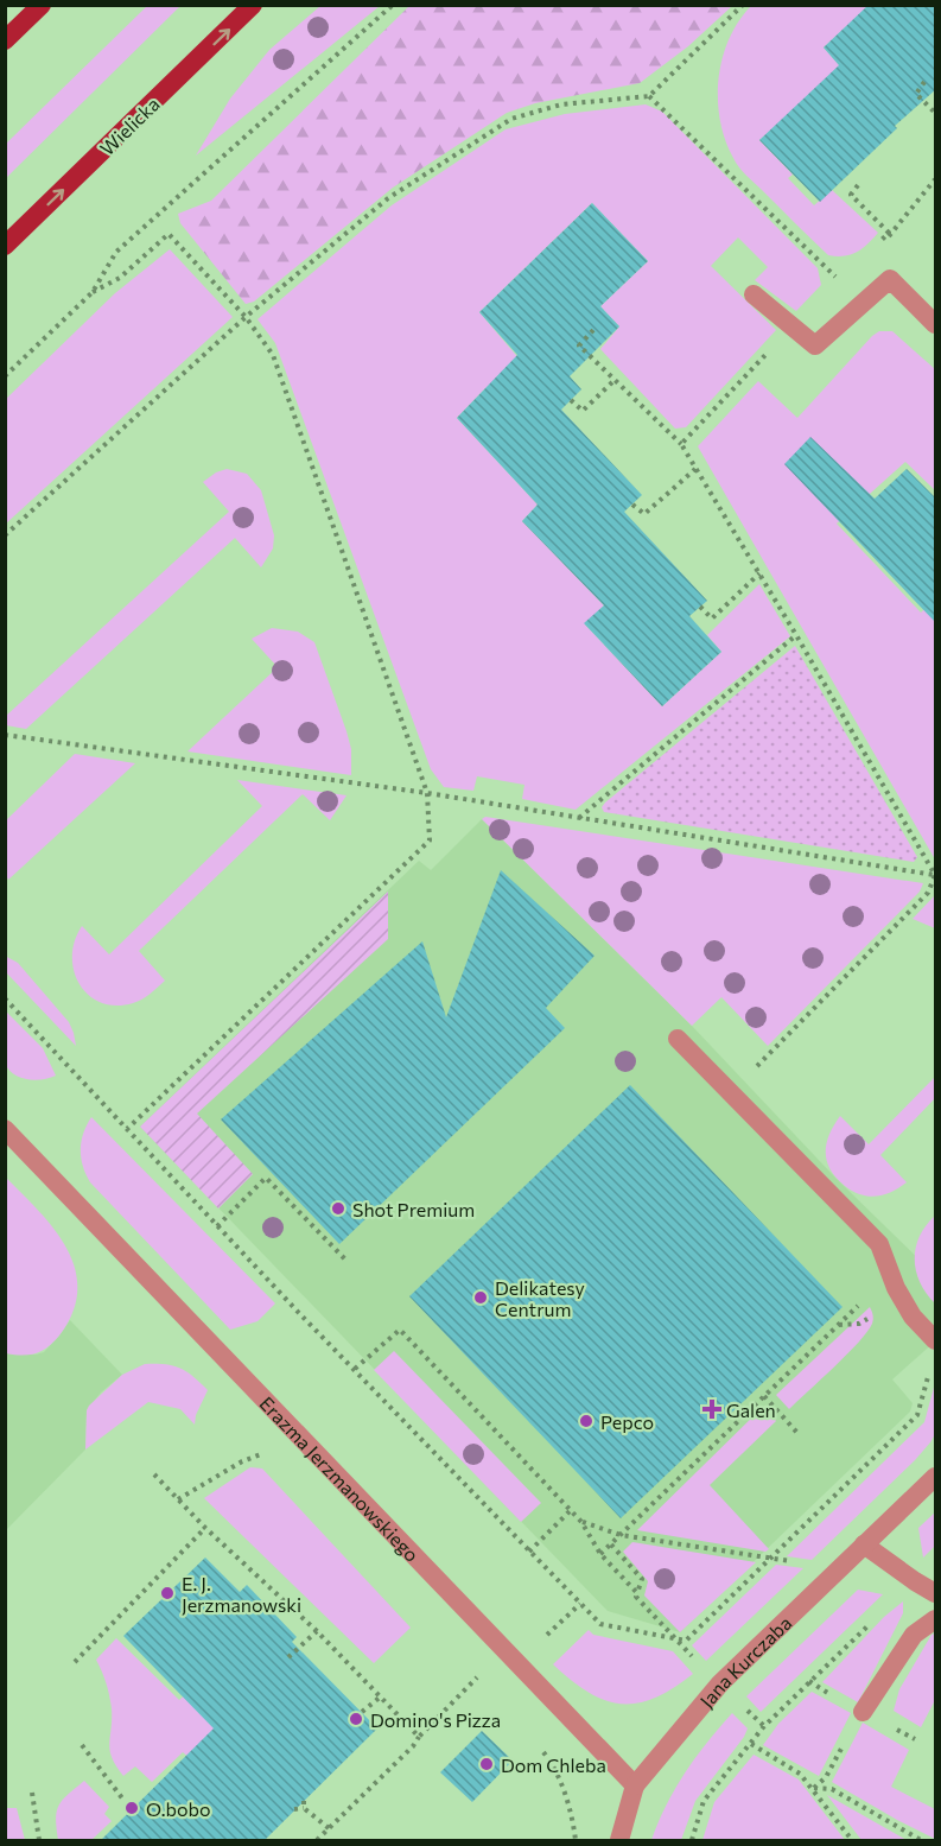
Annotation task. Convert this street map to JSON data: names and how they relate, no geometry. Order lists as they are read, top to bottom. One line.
{"streets":{"main road":["Wielicka"],"street":["Erazma Jerzmanowskiego","Jana Kurczaba"]},"crossings":[["Erazma Jerzmanowskiego","Jana Kurczaba"]],"one_way":["Wielicka"],"places":{"other":["Shot Premium","Delikatesy Centrum","Pepco","E. J. Jerzmanowski","Domino's Pizza","Dom Chleba","O.bobo"],"health":["Galen"]}}
